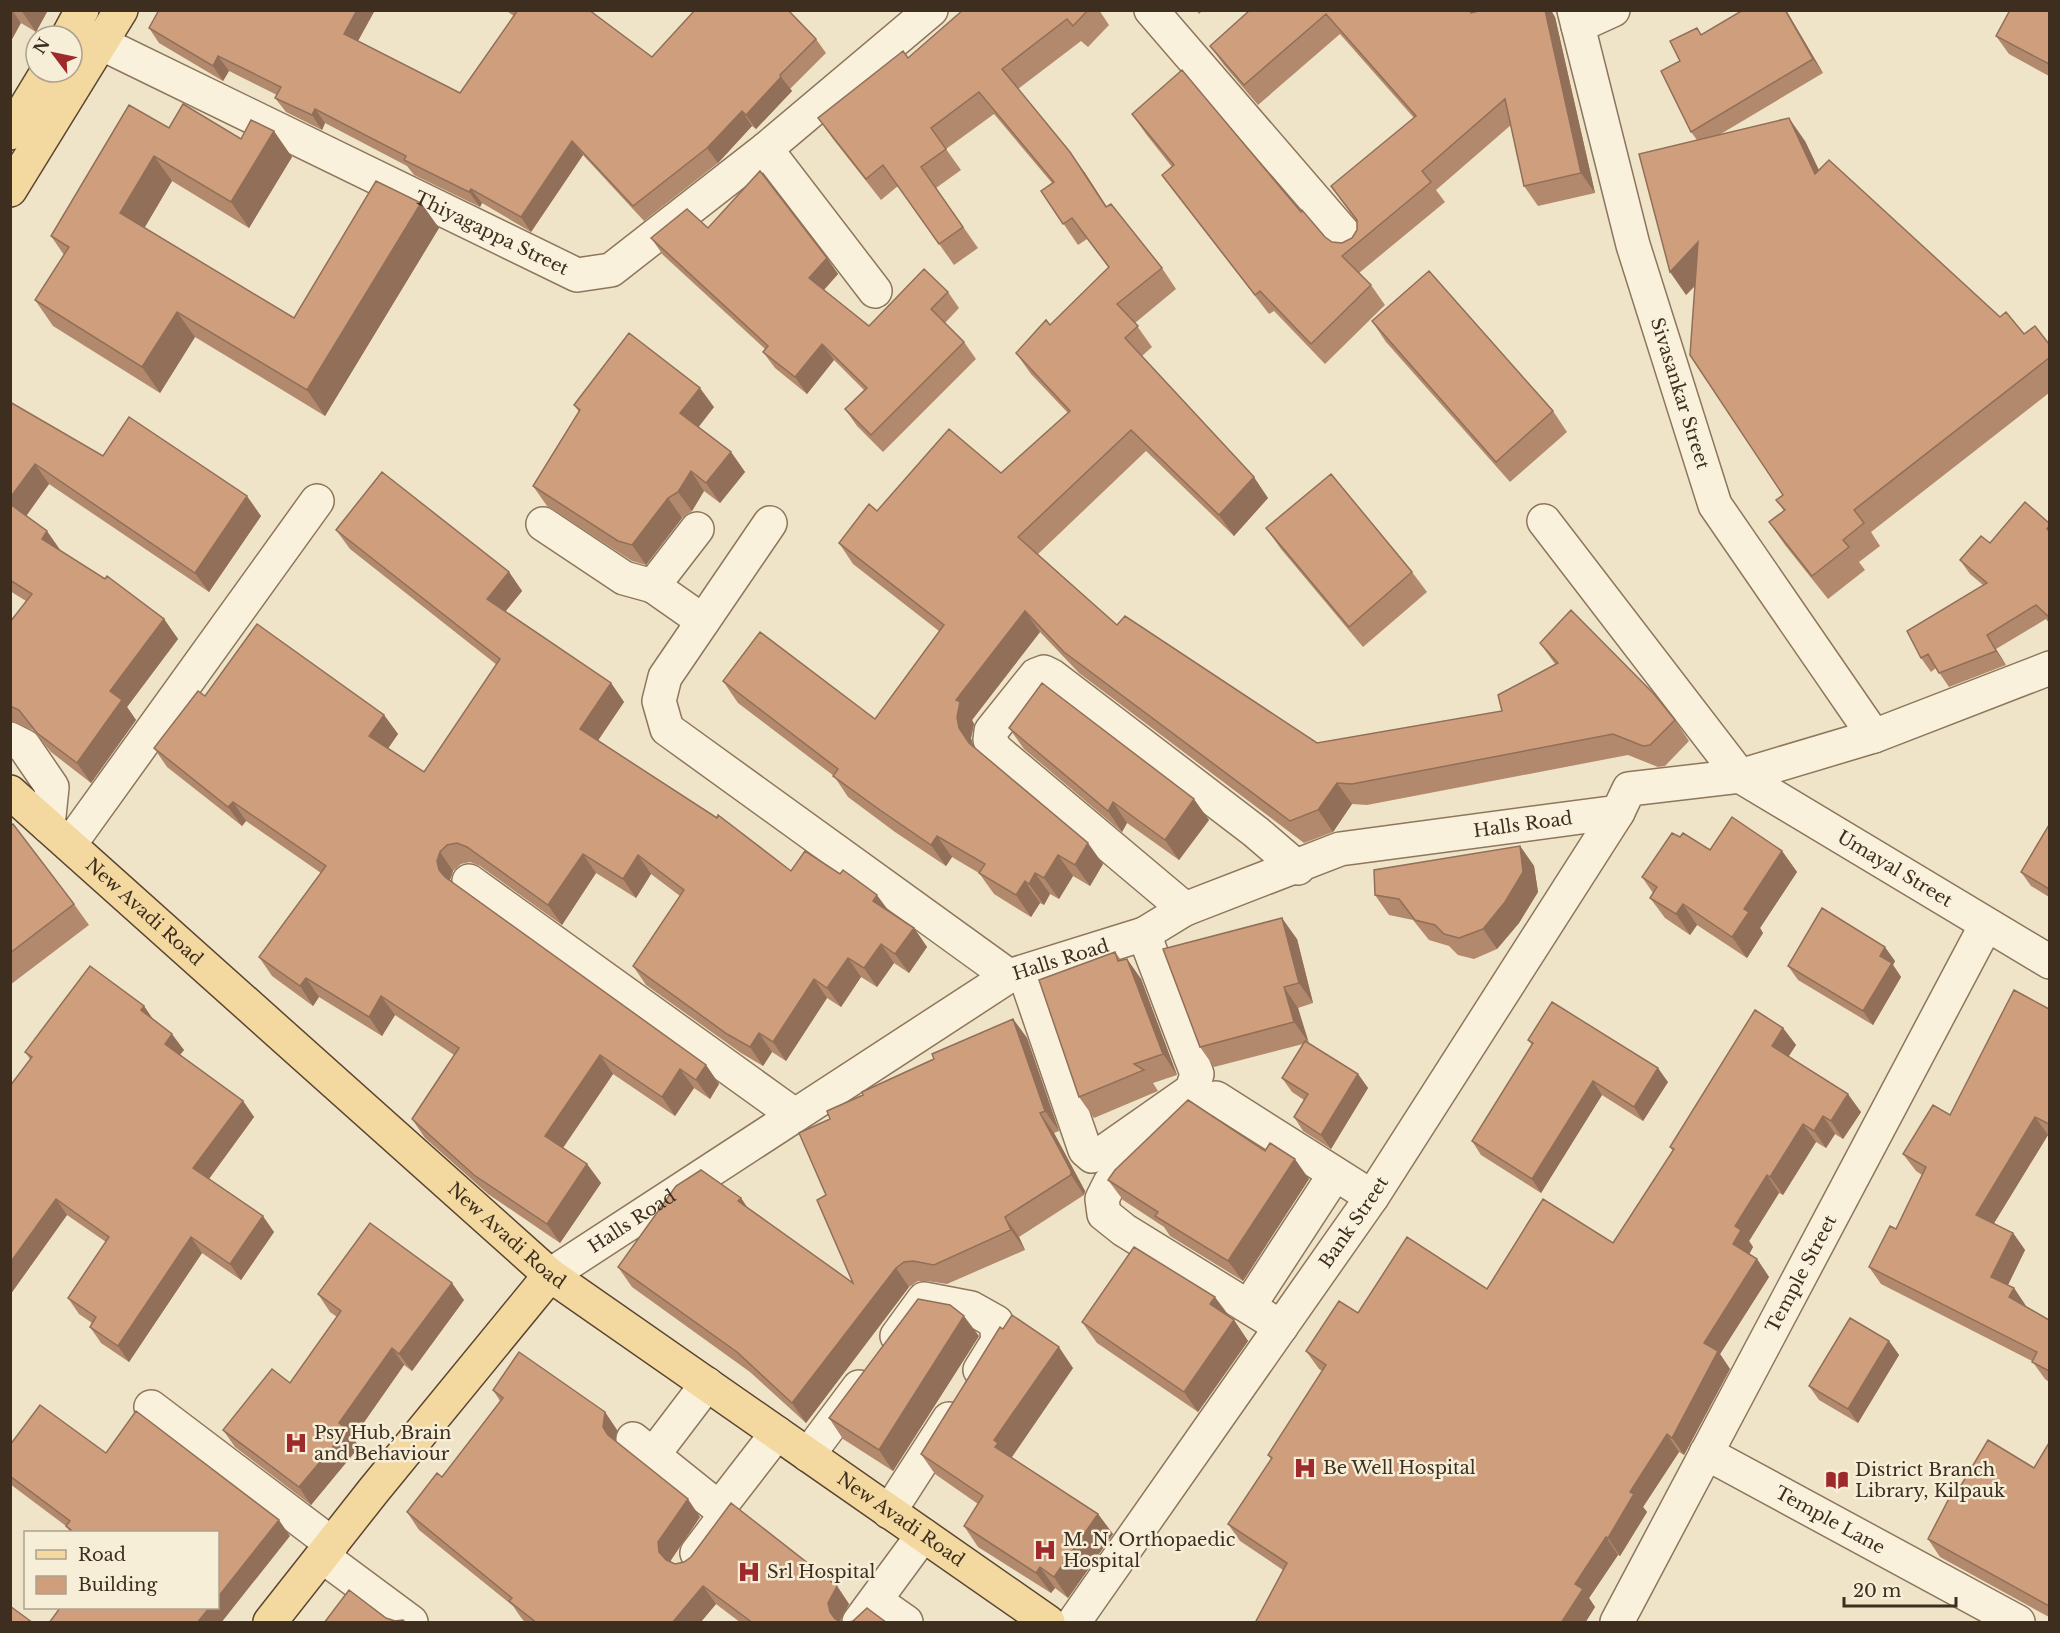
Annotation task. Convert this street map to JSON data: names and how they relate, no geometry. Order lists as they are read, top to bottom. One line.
{"streets":{"main road":["Halls Road","New Avadi Road"],"street":["Thiyagappa Street","Sivasankar Street","Umayal Street","Bank Street","Temple Street","Temple Lane"]},"crossings":[["Halls Road","New Avadi Road"],["Halls Road","Bank Street"],["Umayal Street","Temple Street"],["New Avadi Road","Bank Street"],["Temple Street","Temple Lane"]],"places":{"hospital":["Psy Hub, Brain and Behaviour","Be Well Hospital","M. N. Orthopaedic Hospital","Srl Hospital"],"library":["District Branch Library, Kilpauk"]},"legend":["Road","Building"],"scale_bar":"20 m","north":"top left"}
